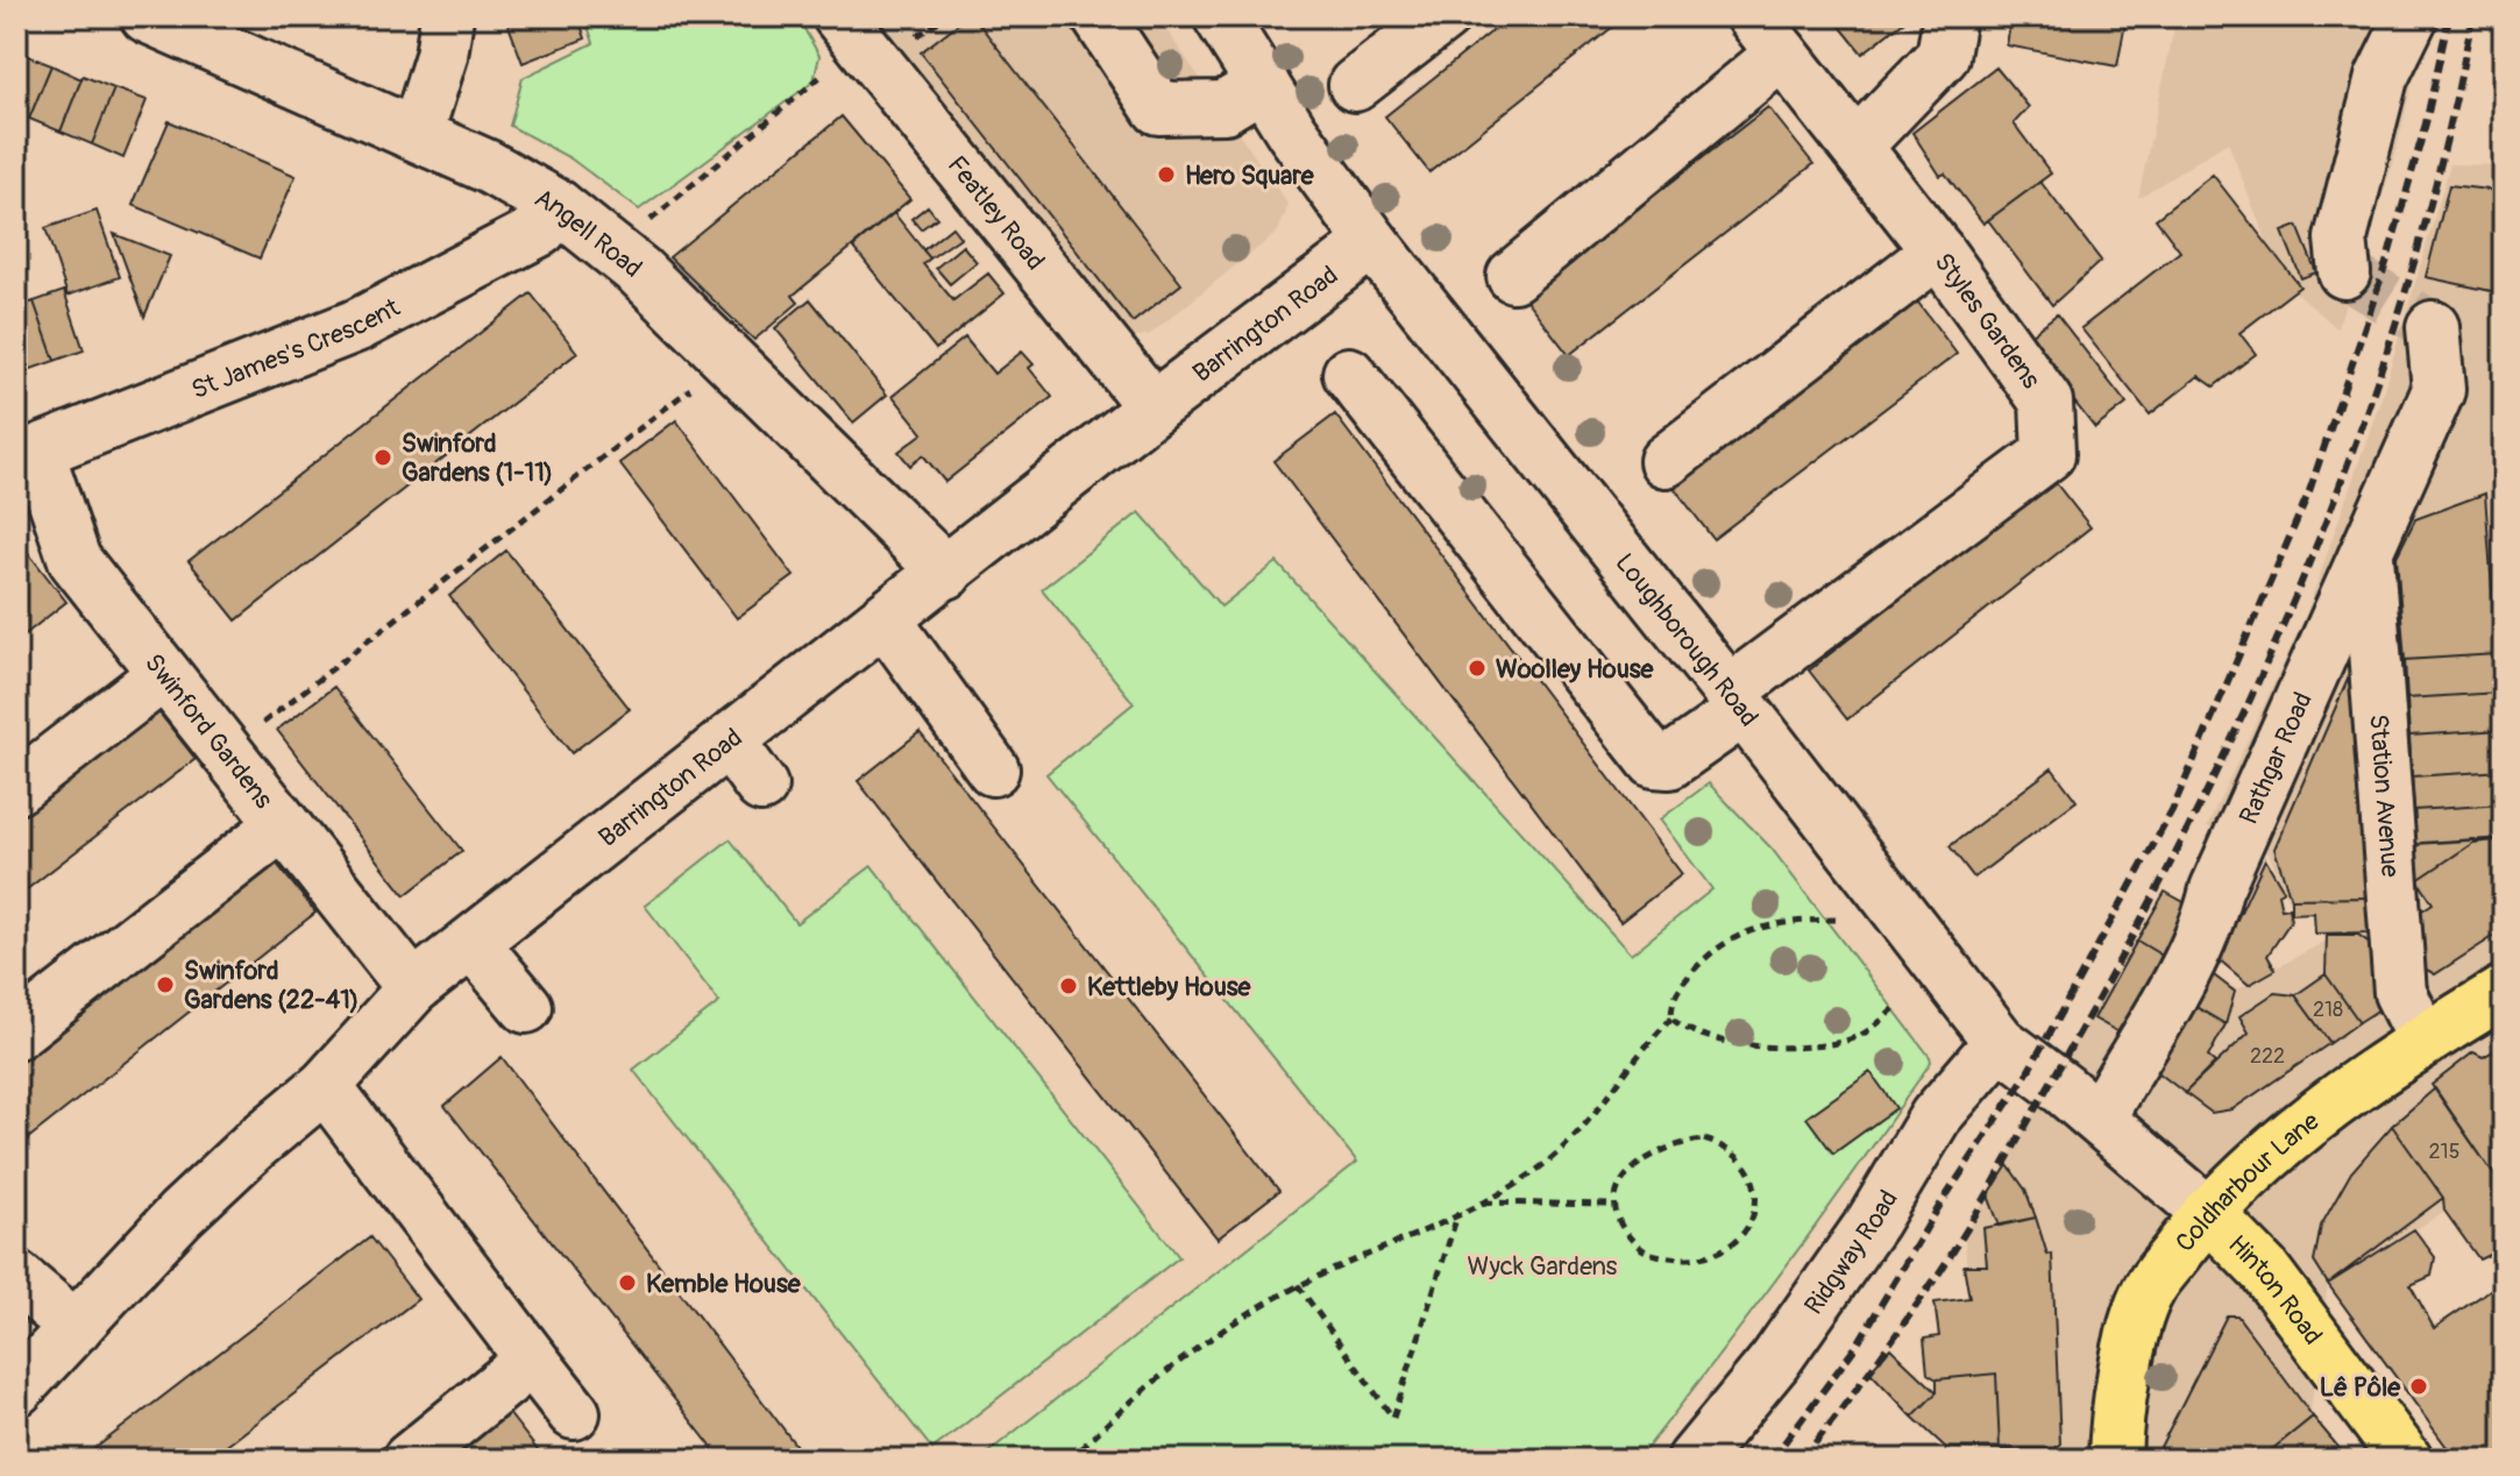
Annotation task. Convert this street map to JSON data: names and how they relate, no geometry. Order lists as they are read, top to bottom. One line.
{"streets":{"main road":["Coldharbour Lane","Hinton Road"],"street":["Featley Road","Angell Road","Styles Gardens","Barrington Road","St James's Crescent","Loughborough Road","Swinford Gardens","Rathgar Road","Station Avenue","Ridgway Road"]},"crossings":[["Featley Road","Barrington Road"],["Angell Road","Barrington Road"],["Angell Road","St James's Crescent"],["Styles Gardens","Loughborough Road"],["Barrington Road","Loughborough Road"],["Barrington Road","Swinford Gardens"],["St James's Crescent","Swinford Gardens"],["Loughborough Road","Rathgar Road"],["Loughborough Road","Coldharbour Lane"],["Loughborough Road","Ridgway Road"],["Loughborough Road","Hinton Road"],["Rathgar Road","Station Avenue"],["Station Avenue","Coldharbour Lane"],["Coldharbour Lane","Hinton Road"]],"parks":["Wyck Gardens"],"places":["Hero Square","Swinford Gardens (1-11)","Woolley House","Swinford Gardens (22-41)","Kettleby House","Kemble House","Lê Pôle"],"house_numbers":["218","222","215"]}
